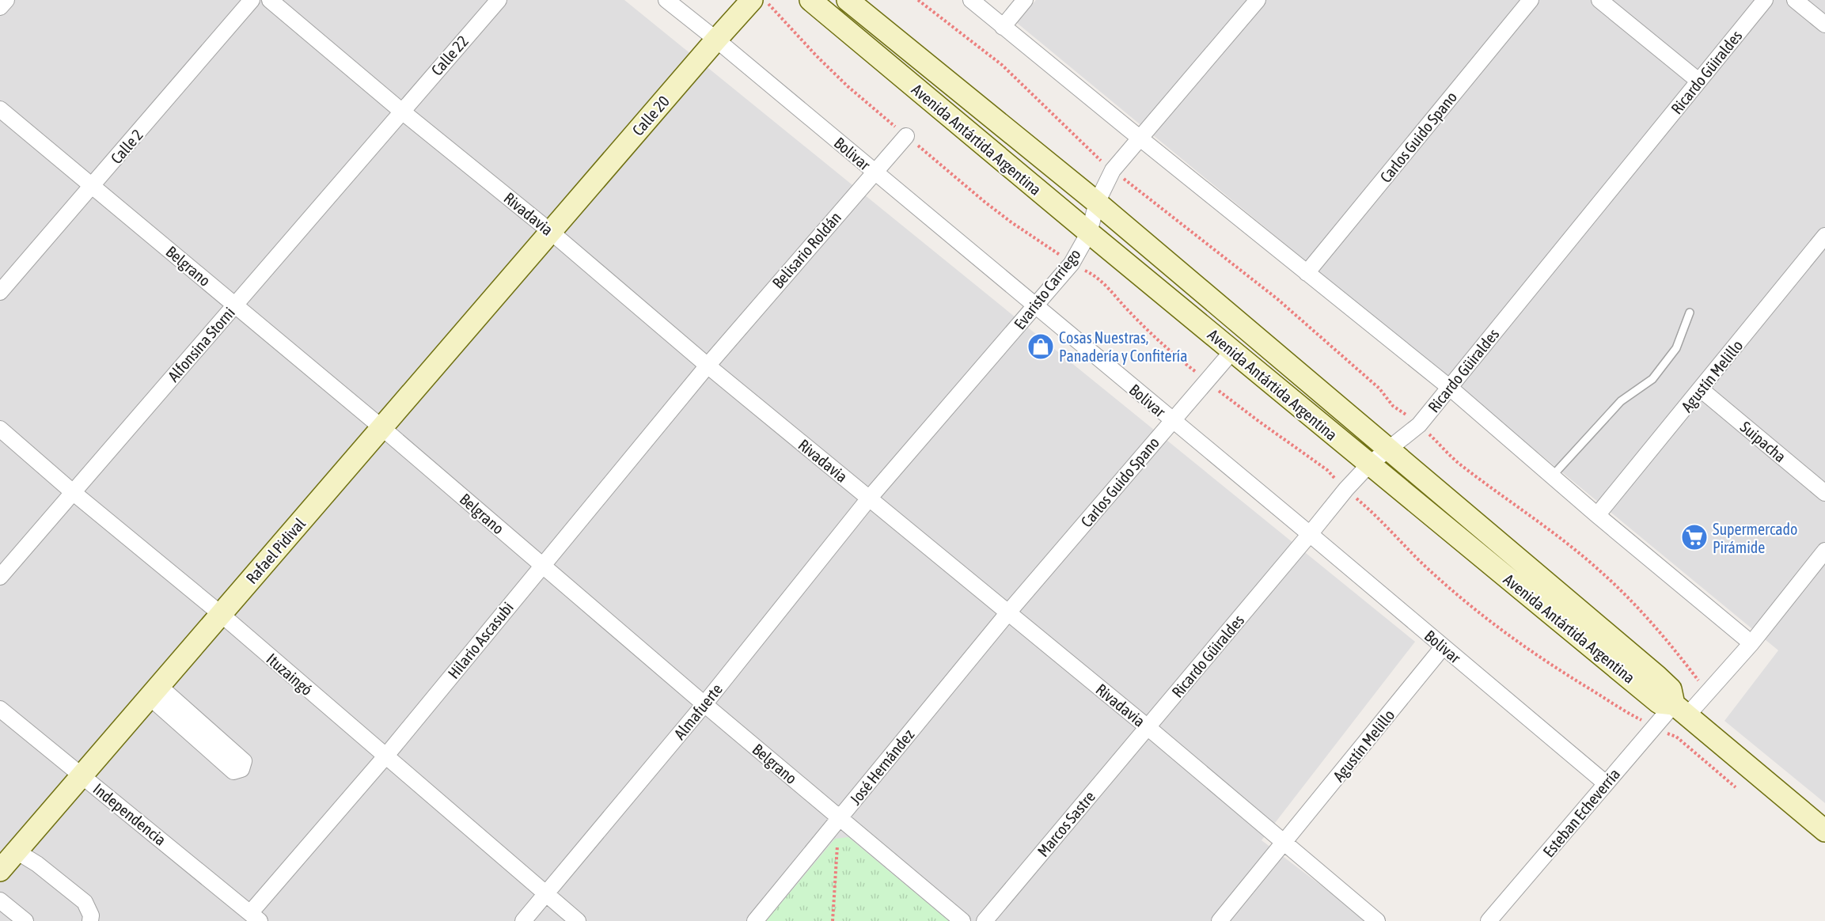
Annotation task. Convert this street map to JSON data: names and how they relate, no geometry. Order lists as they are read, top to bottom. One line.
{"streets":{"main road":["Calle 20","Avenida Antártida Argentina","Rafael Pidival"],"street":["Calle 22","Ricardo Güiraldes","Carlos Guido Spano","Calle 2","Bolivar","Rivadavia","Belisario Roldán","Belgrano","Evaristo Carriego","Alfonsina Storni","Agustín Melillo","Suipacha","Hilario Ascasubi","Ituzaingó","Almafuerte","José Hernández","Esteban Echeverría","Independencia","Marcos Sastre"]},"crossings":[["Calle 22","Rivadavia"],["Calle 22","Alfonsina Storni"],["Ricardo Güiraldes","Avenida Antártida Argentina"],["Ricardo Güiraldes","Bolivar"],["Ricardo Güiraldes","Rivadavia"],["Ricardo Güiraldes","Marcos Sastre"],["Calle 20","Bolivar"],["Calle 20","Rivadavia"],["Calle 20","Rafael Pidival"],["Carlos Guido Spano","Avenida Antártida Argentina"],["Carlos Guido Spano","Bolivar"],["Carlos Guido Spano","Rivadavia"],["Carlos Guido Spano","José Hernández"],["Avenida Antártida Argentina","Evaristo Carriego"],["Avenida Antártida Argentina","Esteban Echeverría"],["Calle 2","Belgrano"],["Bolivar","Belisario Roldán"],["Bolivar","Evaristo Carriego"],["Bolivar","Agustín Melillo"],["Bolivar","Esteban Echeverría"],["Rivadavia","Belisario Roldán"],["Rivadavia","Evaristo Carriego"],["Rivadavia","Alfonsina Storni"],["Rivadavia","Agustín Melillo"],["Rivadavia","Rafael Pidival"],["Rivadavia","Hilario Ascasubi"],["Rivadavia","Almafuerte"],["Rivadavia","José Hernández"],["Rivadavia","Marcos Sastre"],["Belisario Roldán","Hilario Ascasubi"],["Belgrano","Alfonsina Storni"],["Belgrano","Rafael Pidival"],["Belgrano","Hilario Ascasubi"],["Belgrano","Almafuerte"],["Belgrano","José Hernández"],["Evaristo Carriego","Almafuerte"],["Alfonsina Storni","Ituzaingó"],["Agustín Melillo","Suipacha"],["Rafael Pidival","Ituzaingó"],["Rafael Pidival","Independencia"],["Hilario Ascasubi","Ituzaingó"],["Hilario Ascasubi","Independencia"],["Ituzaingó","Almafuerte"]],"places":{"shop":["Cosas Nuestras, Panadería y Confitería"],"supermarket":["Supermercado Pirámide"]}}
